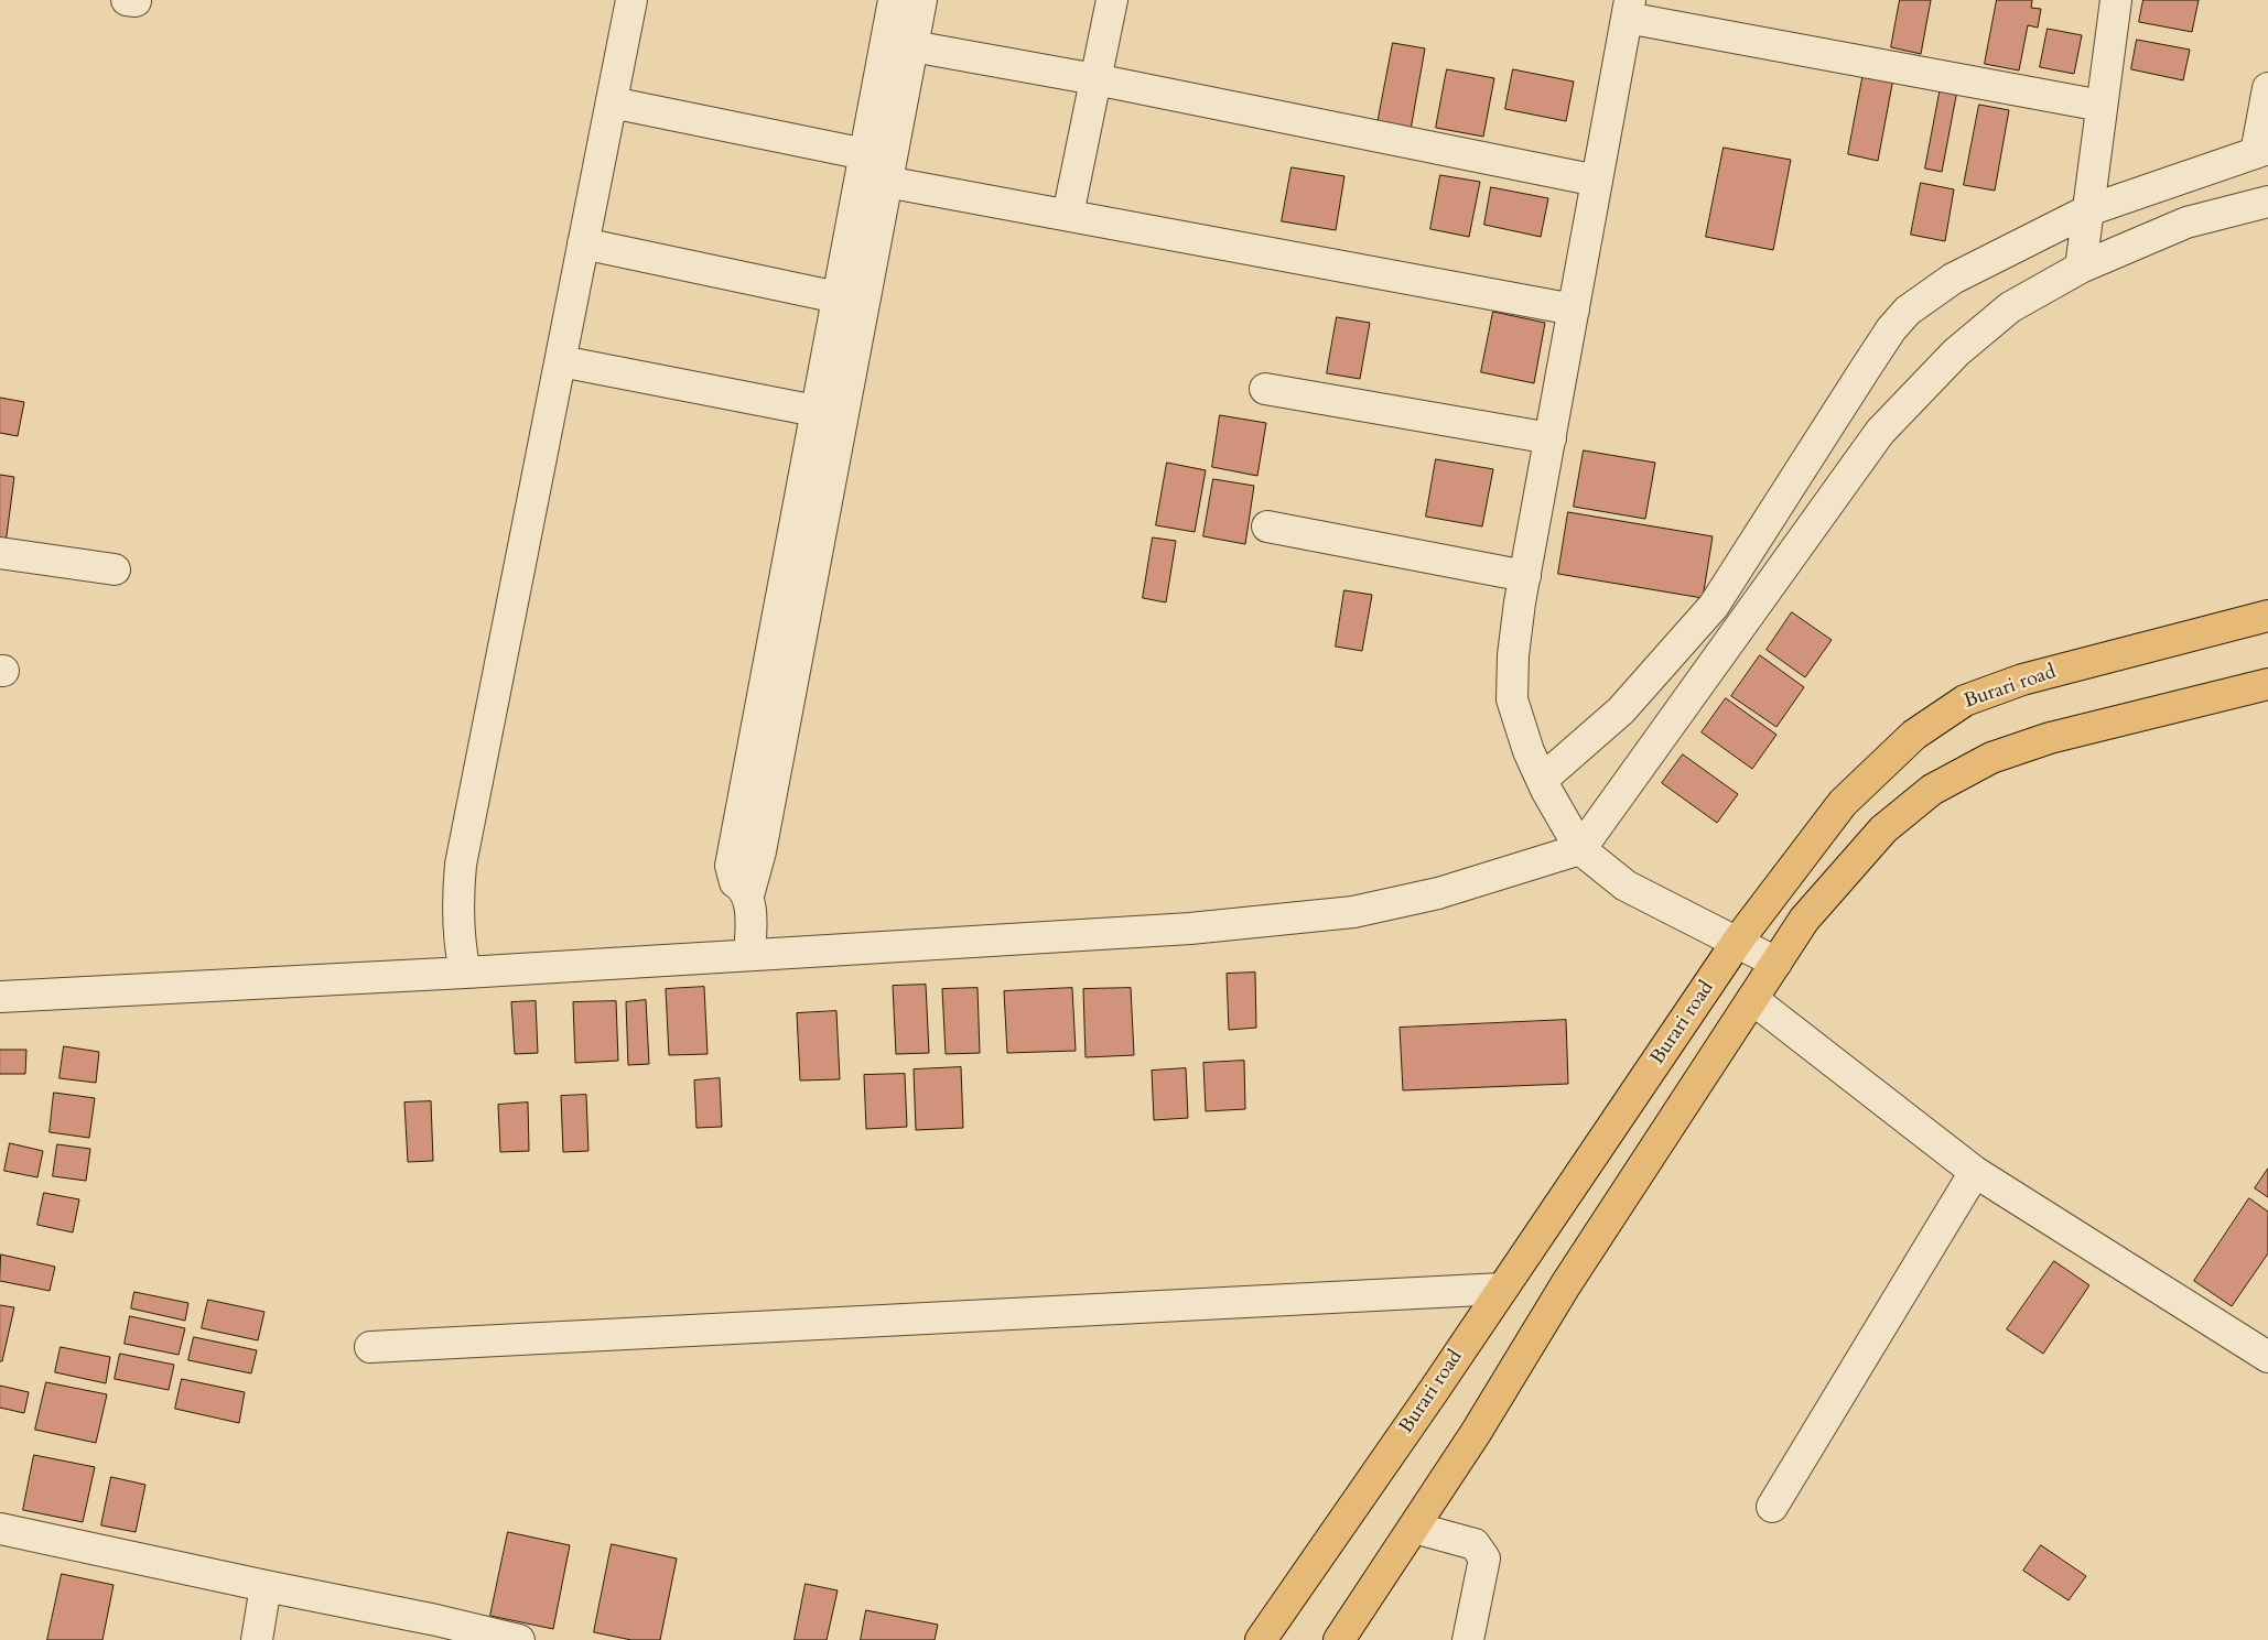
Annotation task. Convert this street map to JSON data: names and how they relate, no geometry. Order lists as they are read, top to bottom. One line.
{"streets":{"main road":["Burari road"]}}
